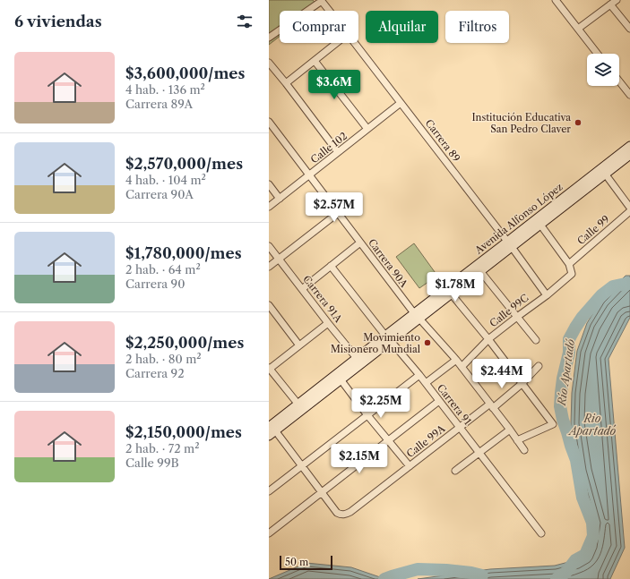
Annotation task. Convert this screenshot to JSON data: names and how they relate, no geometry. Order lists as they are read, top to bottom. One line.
{"streets":{"street":["Carrera 89","Calle 102","Avenida Alfonso López","Calle 99","Carrera 90A","Carrera 91A","Calle 99C","Carrera 91","Calle 99A"]},"crossings":[["Carrera 89","Calle 102"],["Carrera 89","Avenida Alfonso López"],["Carrera 89","Calle 99C"],["Calle 102","Carrera 90A"],["Avenida Alfonso López","Carrera 90A"],["Avenida Alfonso López","Carrera 91A"],["Avenida Alfonso López","Carrera 91"],["Calle 99","Calle 99C"],["Carrera 90A","Calle 99C"],["Carrera 90A","Calle 99A"],["Carrera 91","Calle 99A"]],"water":["Río Apartadó","Rio Apartadó"],"places":["Institución Educativa San Pedro Claver","Movimiento Misionero Mundial"],"scale_bar":"50 m","page":{"heading":"6 viviendas","chip":["Comprar","Alquilar","Filtros"],"list":[{"name":"$3,600,000/mes","note":"4 hab. · 136 m² · Carrera 89A"},{"name":"$2,570,000/mes","note":"4 hab. · 104 m² · Carrera 90A"},{"name":"$1,780,000/mes","note":"2 hab. · 64 m² · Carrera 90"},{"name":"$2,250,000/mes","note":"2 hab. · 80 m² · Carrera 92"},{"name":"$2,150,000/mes","note":"2 hab. · 72 m² · Calle 99B"}],"price":["$3.6M","$2.57M","$1.78M","$2.44M","$2.25M","$2.15M"],"scale":"50 m"}}
